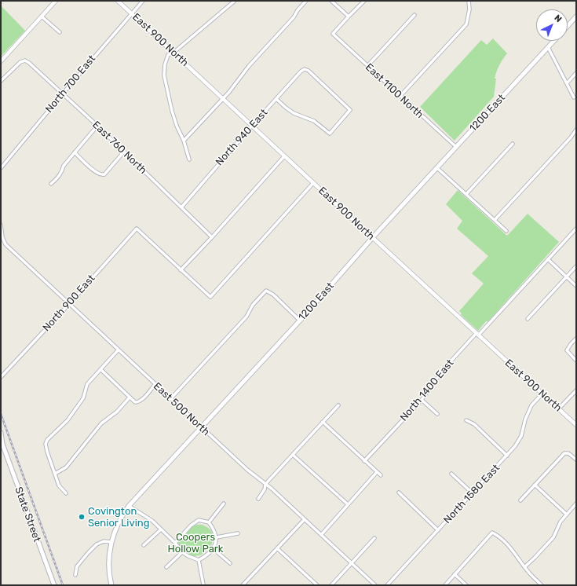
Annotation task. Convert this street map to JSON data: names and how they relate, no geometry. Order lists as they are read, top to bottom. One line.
{"streets":{"main road":["1200 East","State Street"],"street":["East 900 North","North 700 East","East 1100 North","North 940 East","East 760 North","North 900 East","North 1400 East","East 500 North","North 1580 East"]},"crossings":[["East 900 North","North 700 East"],["East 900 North","1200 East"],["East 900 North","North 940 East"],["East 900 North","North 1400 East"],["East 900 North","North 1580 East"],["North 700 East","East 760 North"],["East 1100 North","1200 East"],["1200 East","East 500 North"],["North 940 East","East 760 North"],["North 900 East","East 500 North"]],"parks":["Coopers Hollow Park"],"places":["Covington Senior Living"],"north":"top right"}
